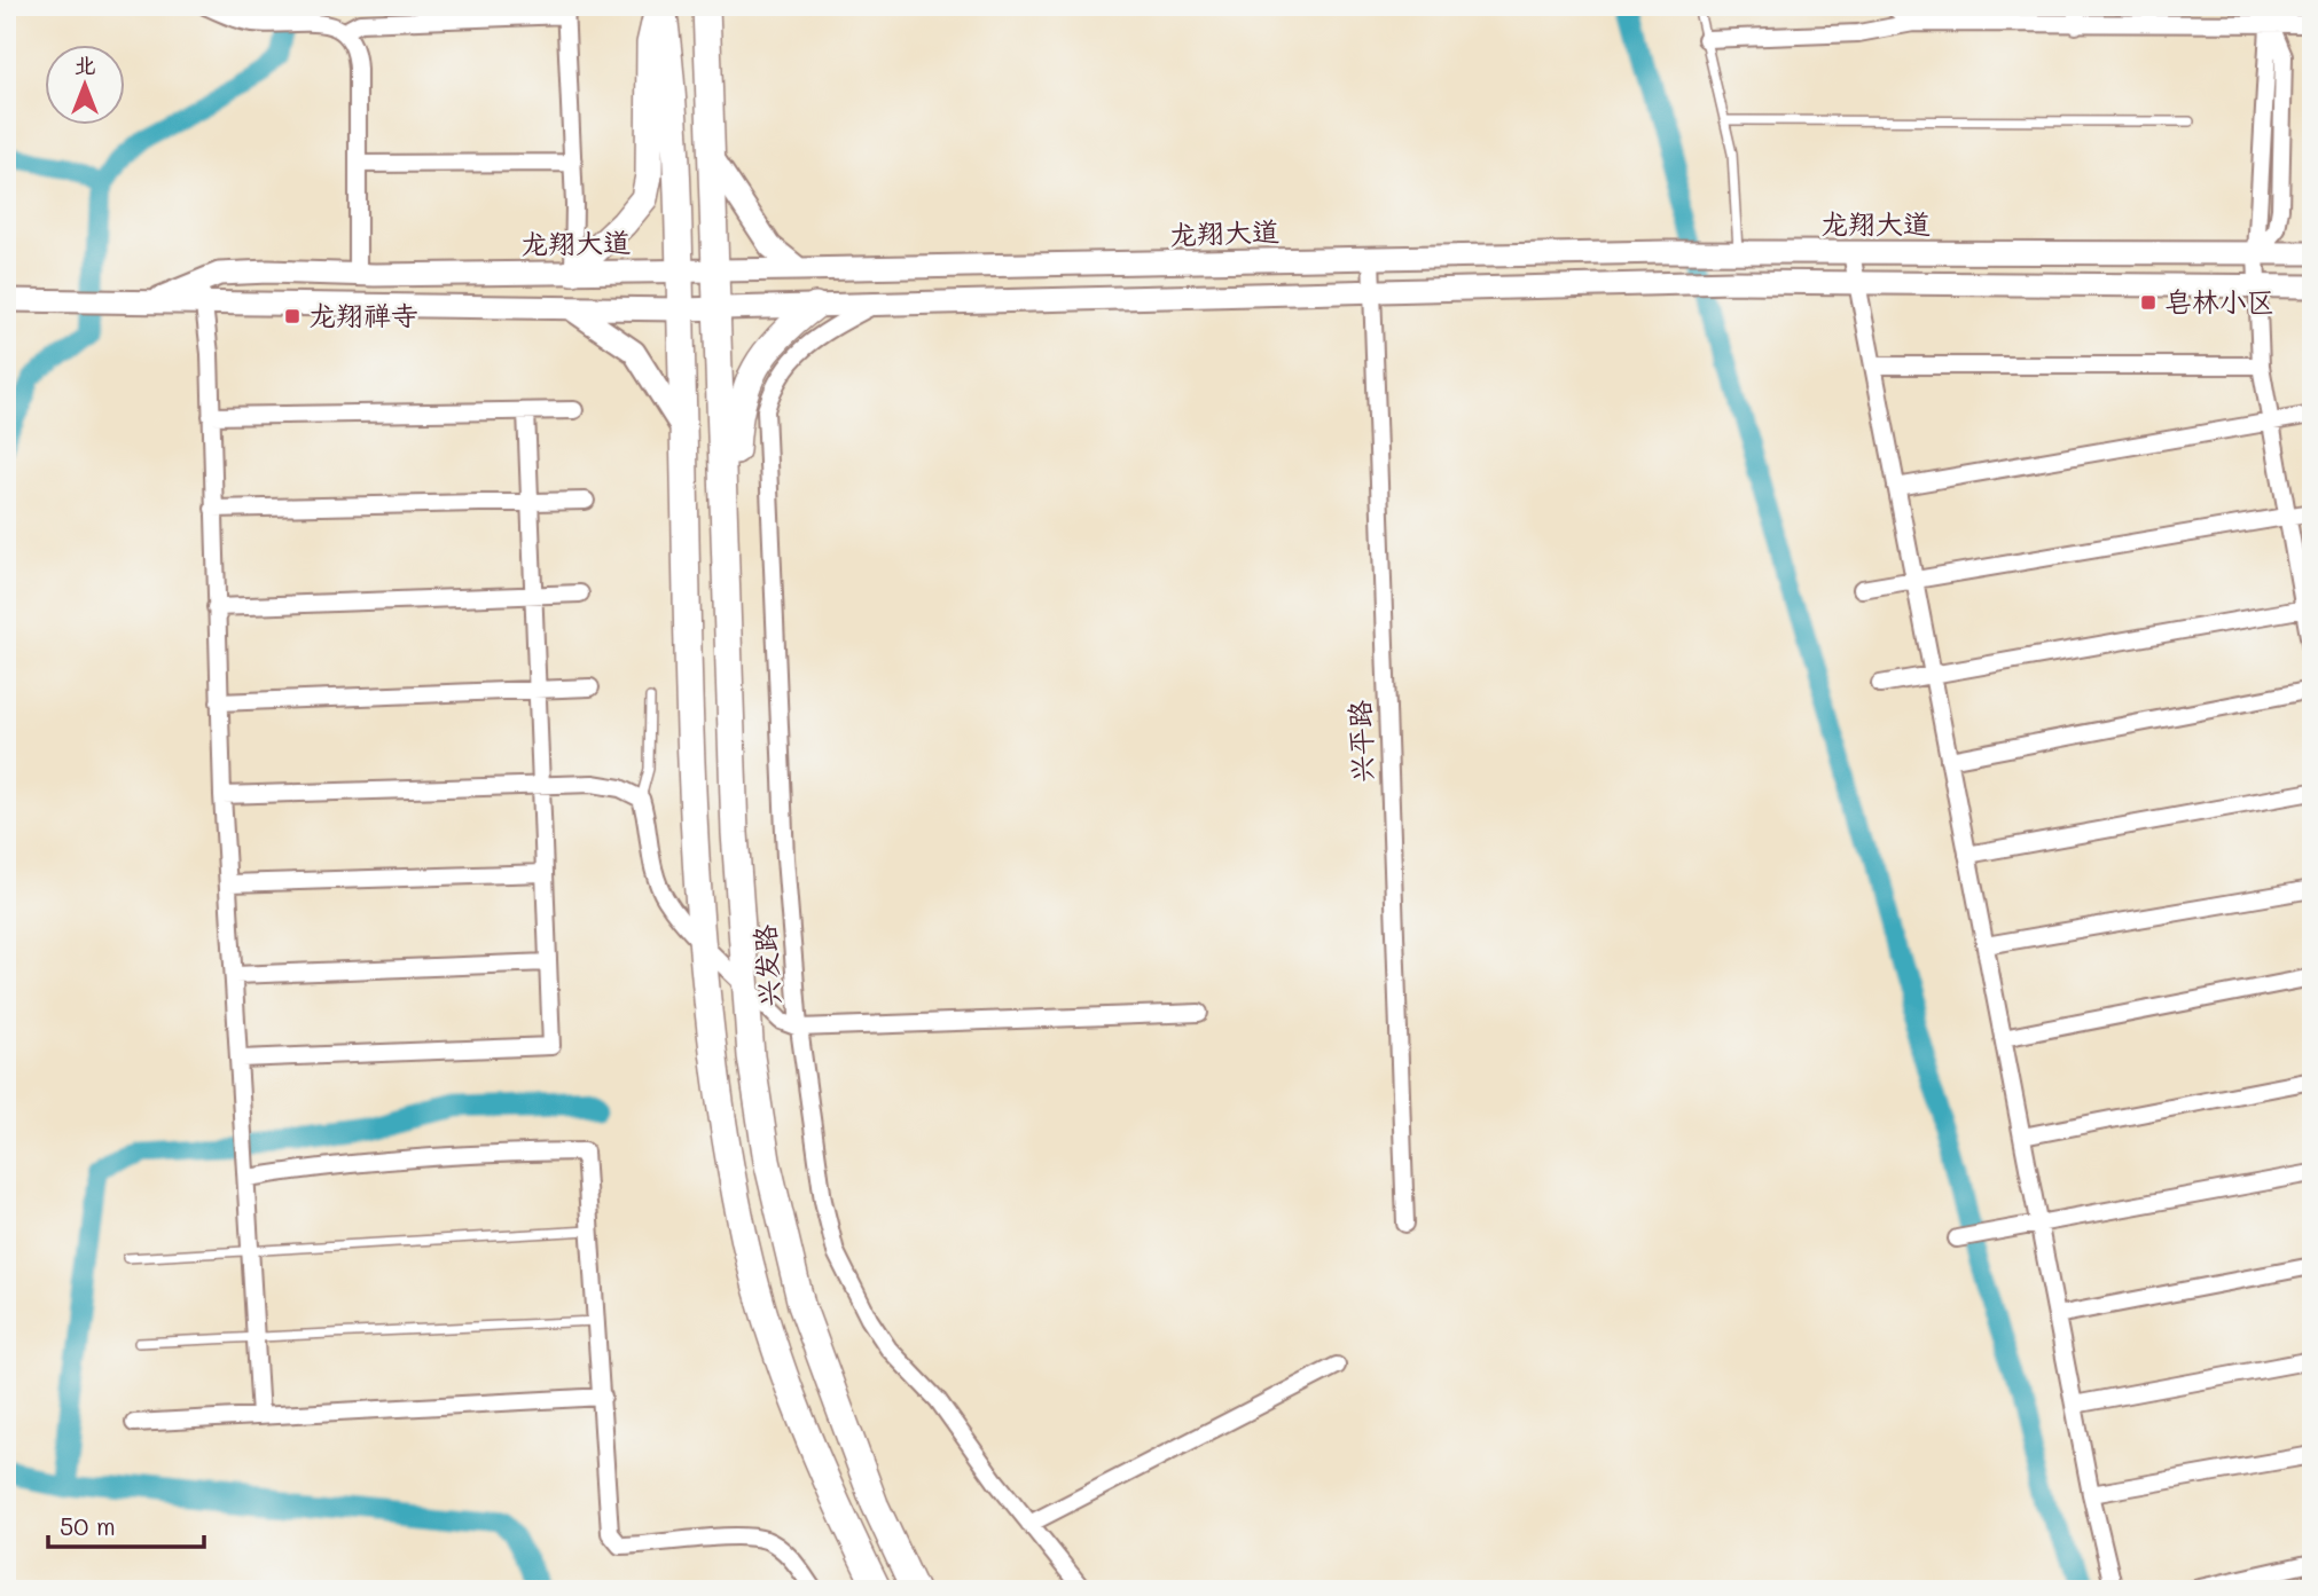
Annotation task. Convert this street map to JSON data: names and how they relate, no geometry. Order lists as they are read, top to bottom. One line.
{"streets":{"main road":["龙翔大道"],"street":["兴平路","兴发路"]},"crossings":[["龙翔大道","兴平路"],["龙翔大道","兴发路"]],"places":{"transit":["皂林小区","龙翔禅寺"]},"scale_bar":"50 m","north":"top"}
